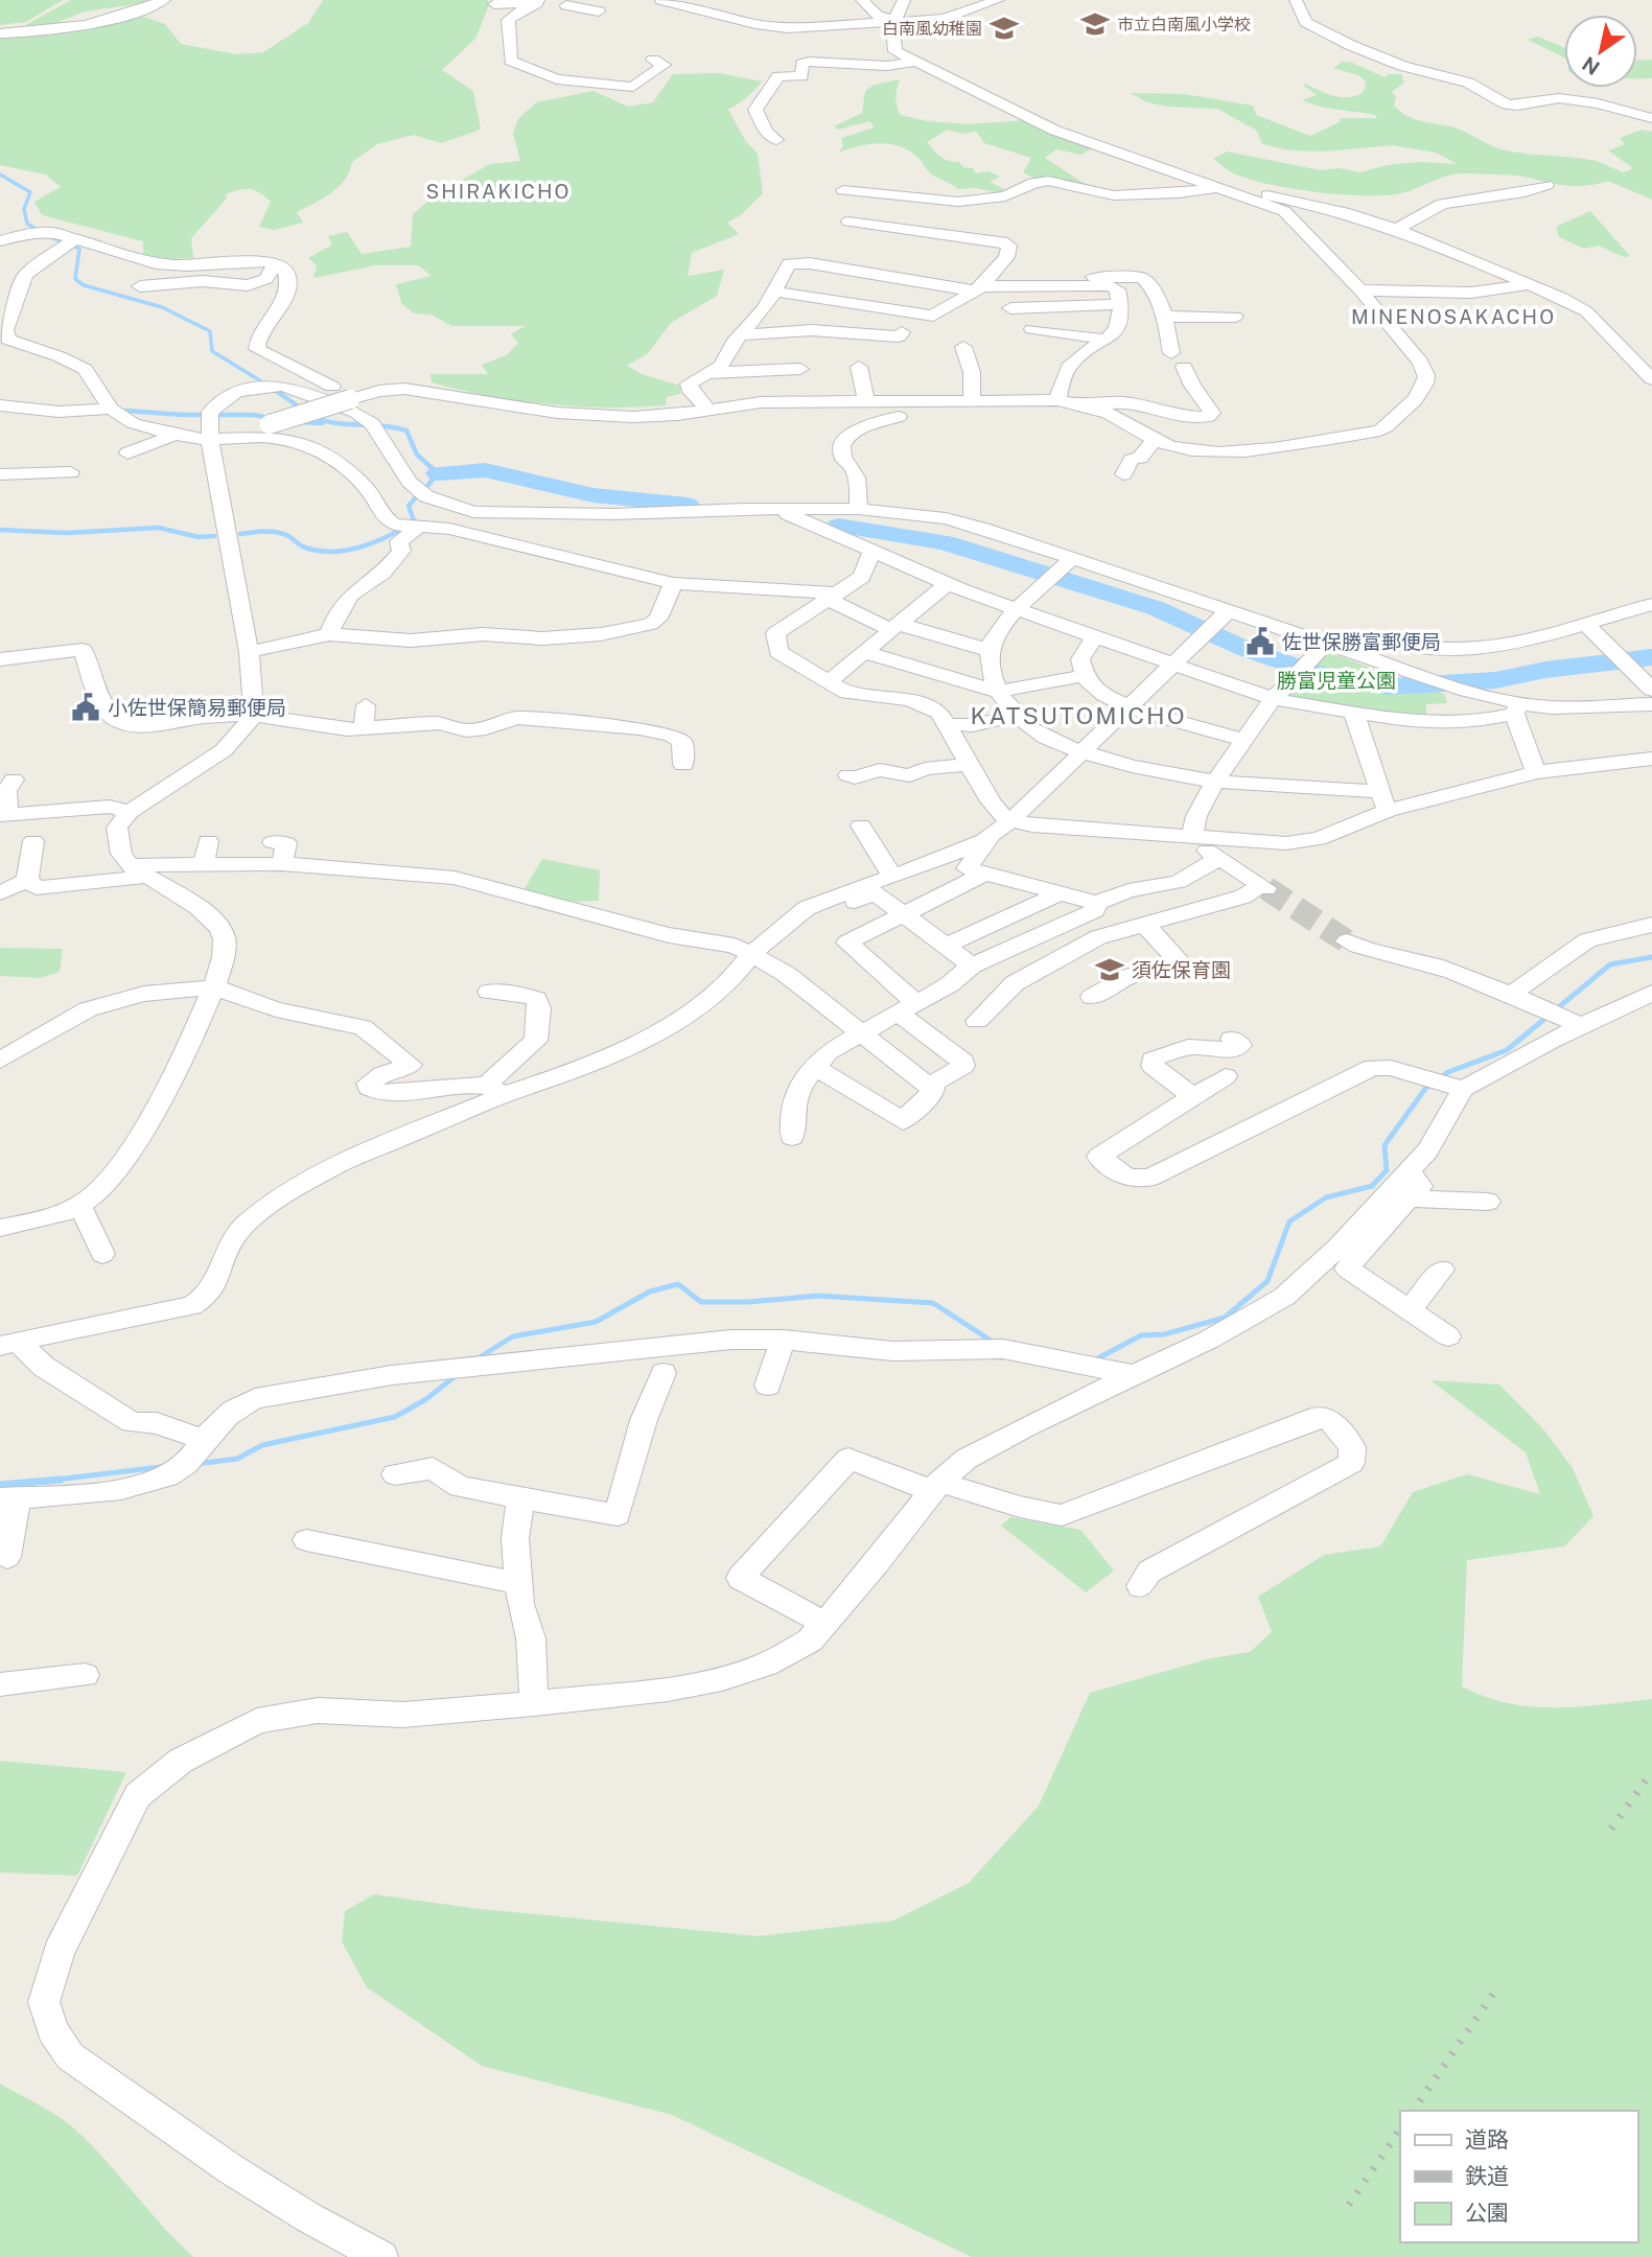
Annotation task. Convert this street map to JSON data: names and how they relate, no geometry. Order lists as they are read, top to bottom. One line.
{"districts":["SHIRAKICHO","MINENOSAKACHO","KATSUTOMICHO"],"parks":["勝富児童公園"],"places":{"school or university":["市立白南風小学校","白南風幼稚園","須佐保育園"],"public building":["佐世保勝富郵便局","小佐世保簡易郵便局"]},"legend":["道路","鉄道","公園"],"north":"bottom left"}
